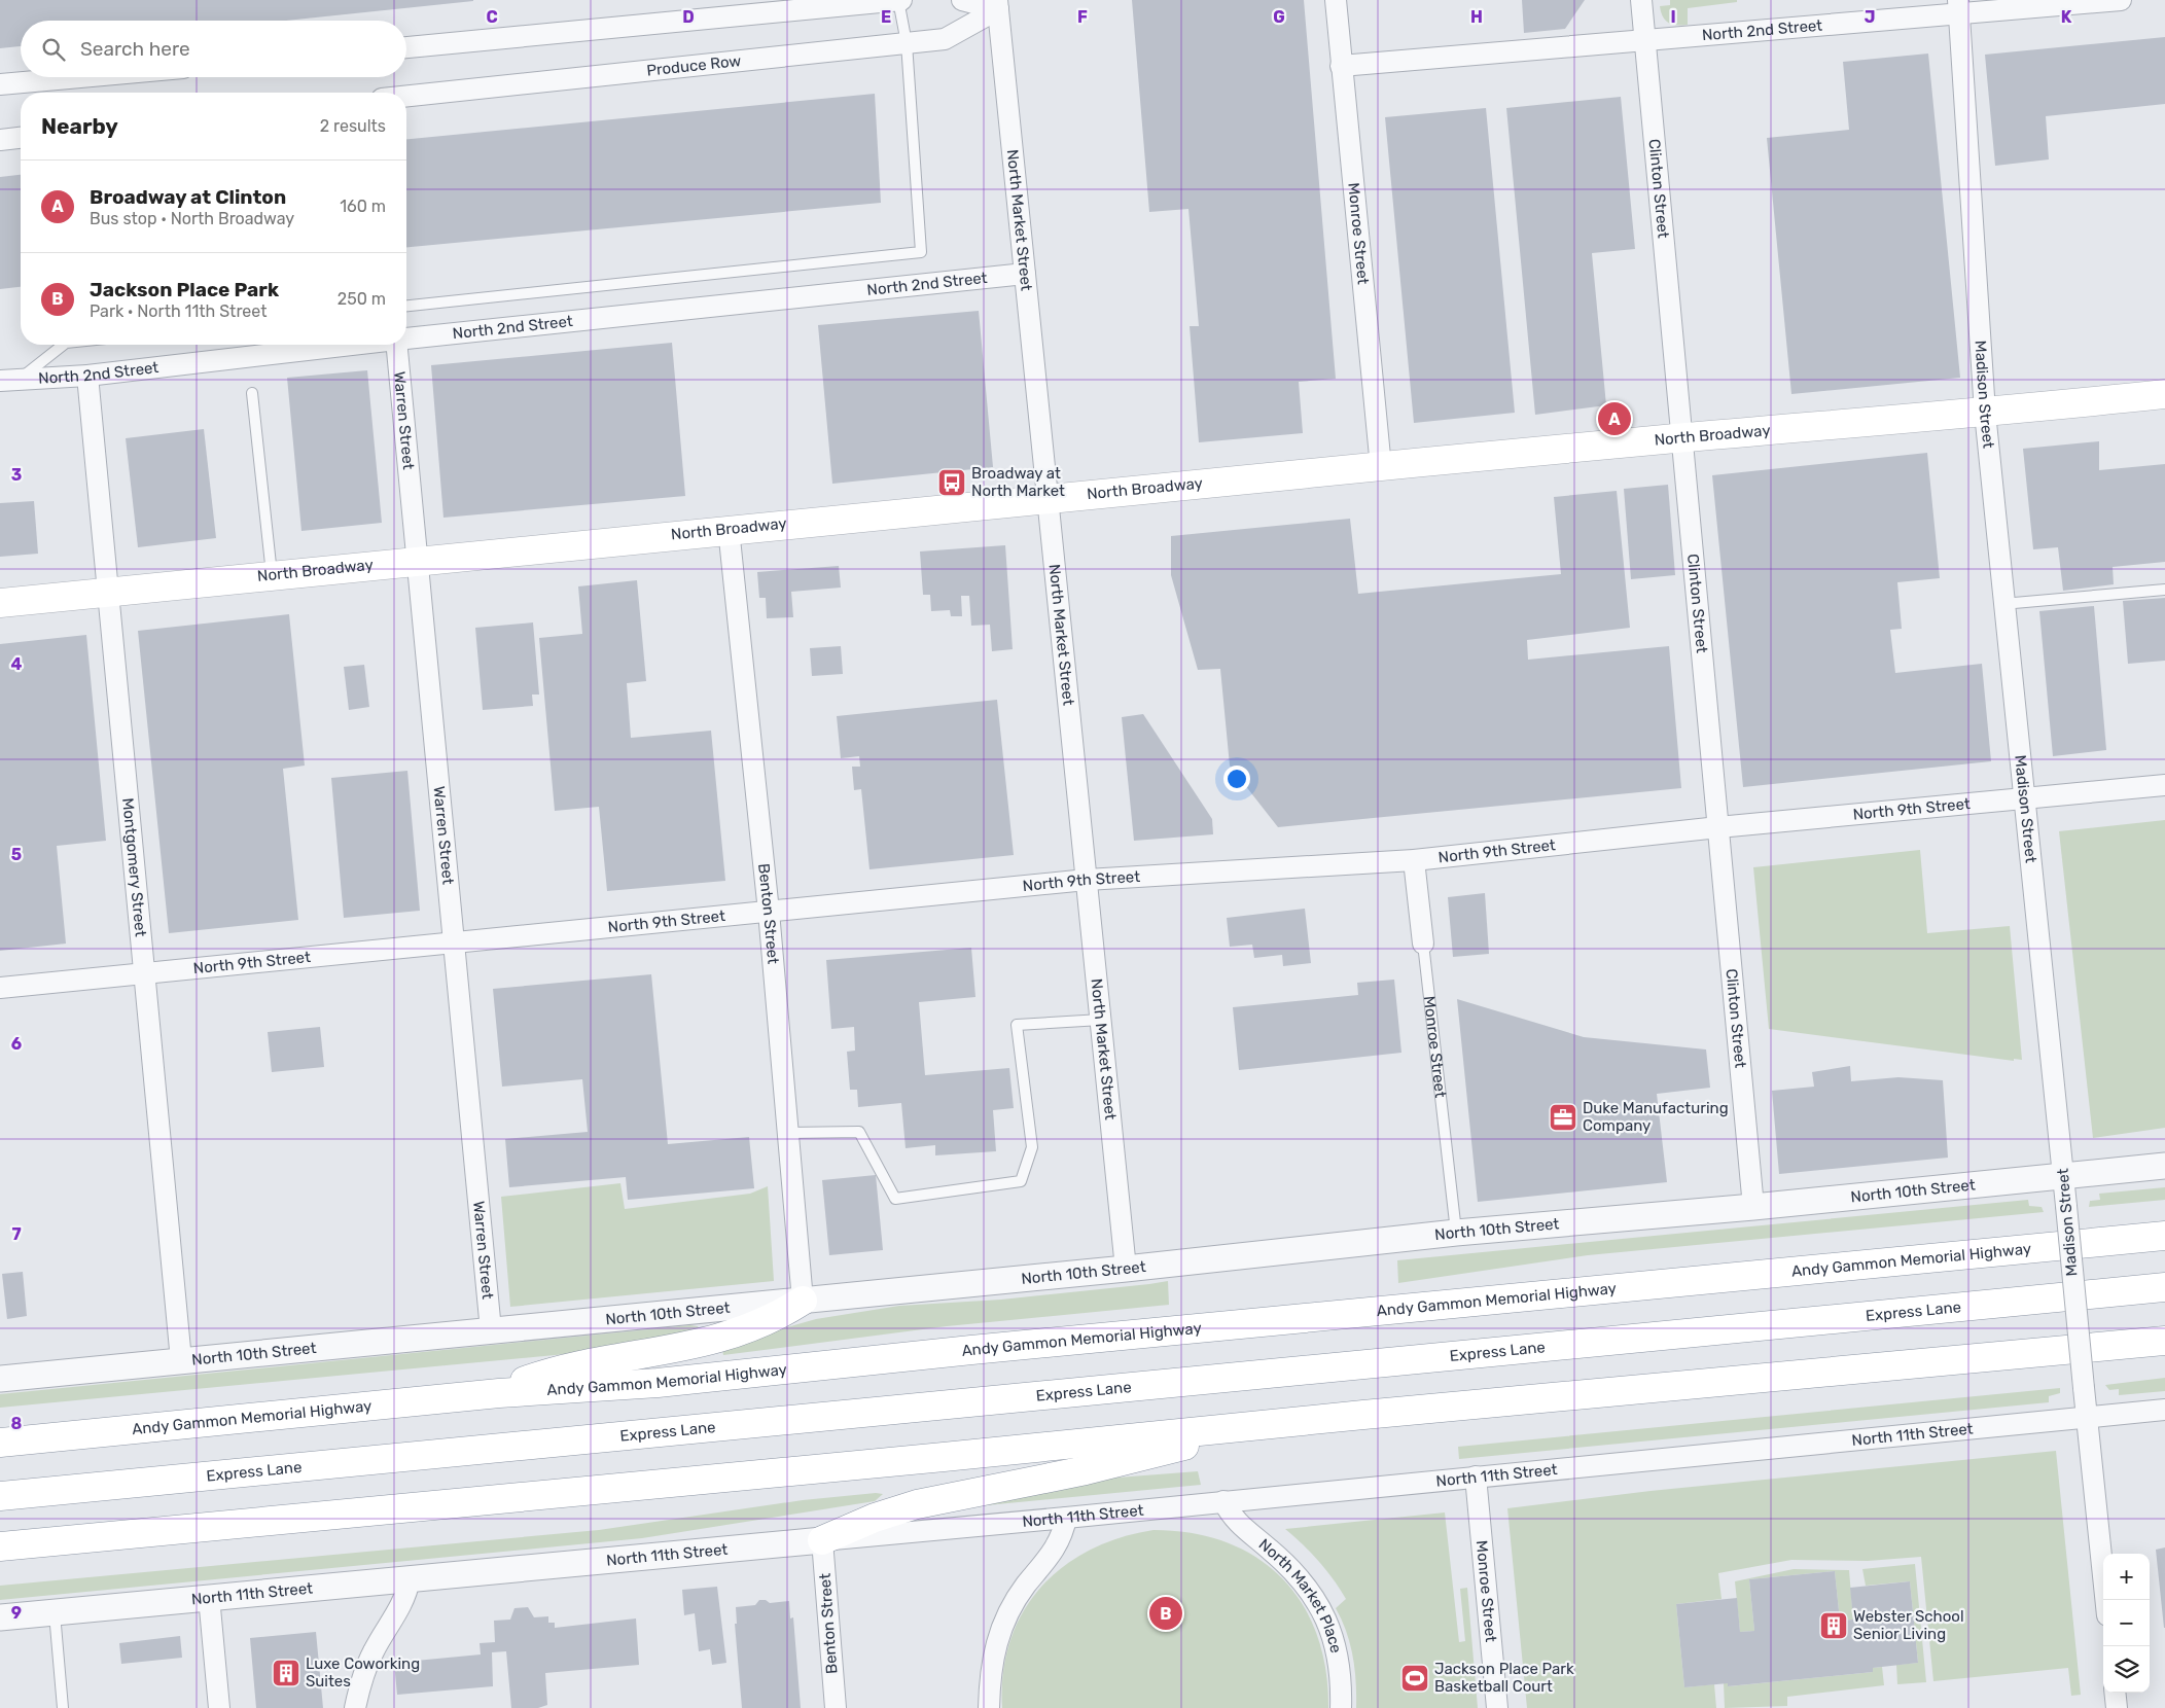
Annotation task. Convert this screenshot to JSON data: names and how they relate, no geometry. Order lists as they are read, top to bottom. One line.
{"streets":{"main road":["North Broadway","Andy Gammon Memorial Highway","Express Lane"],"street":["North 2nd Street","Produce Row","Clinton Street","North Market Street","Monroe Street","Madison Street","Warren Street","North 9th Street","Montgomery Street","Benton Street","North 10th Street","North 11th Street","North Market Place"]},"crossings":[["North 2nd Street","Clinton Street"],["North 2nd Street","North Market Street"],["North 2nd Street","Monroe Street"],["North 2nd Street","Madison Street"],["North 2nd Street","Montgomery Street"],["Produce Row","North Market Street"],["Clinton Street","North Broadway"],["Clinton Street","North 9th Street"],["Clinton Street","North 10th Street"],["North Market Street","North Broadway"],["North Market Street","North 9th Street"],["North Market Street","North 10th Street"],["Monroe Street","North Broadway"],["Monroe Street","North 9th Street"],["Monroe Street","North 10th Street"],["Monroe Street","North 11th Street"],["Madison Street","North Broadway"],["Madison Street","North 9th Street"],["Madison Street","North 10th Street"],["Madison Street","North 11th Street"],["Warren Street","North Broadway"],["Warren Street","North 9th Street"],["Warren Street","North 10th Street"],["North Broadway","Montgomery Street"],["North Broadway","Benton Street"],["North 9th Street","Montgomery Street"],["North 9th Street","Benton Street"],["Montgomery Street","North 10th Street"],["Benton Street","North 10th Street"],["Benton Street","North 11th Street"],["North 11th Street","North Market Place"]],"places":{"bus stop":["Broadway at North Market"],"office":["Duke Manufacturing Company"],"building":["Webster School Senior Living","Luxe Coworking Suites"],"sports":["Jackson Place Park Basketball Court"]},"page":{"search":"Search here","heading":["Nearby","2 results"],"list":[{"mark":"A","name":"Broadway at Clinton","note":"Bus stop · North Broadway","value":"160 m"},{"mark":"B","name":"Jackson Place Park","note":"Park · North 11th Street","value":"250 m"}],"pins":["A","B"],"map_buttons":["+","−"]},"grid":{"columns":["C","D","E","F","G","H","I","J","K"],"rows":["3","4","5","6","7","8","9"]}}
